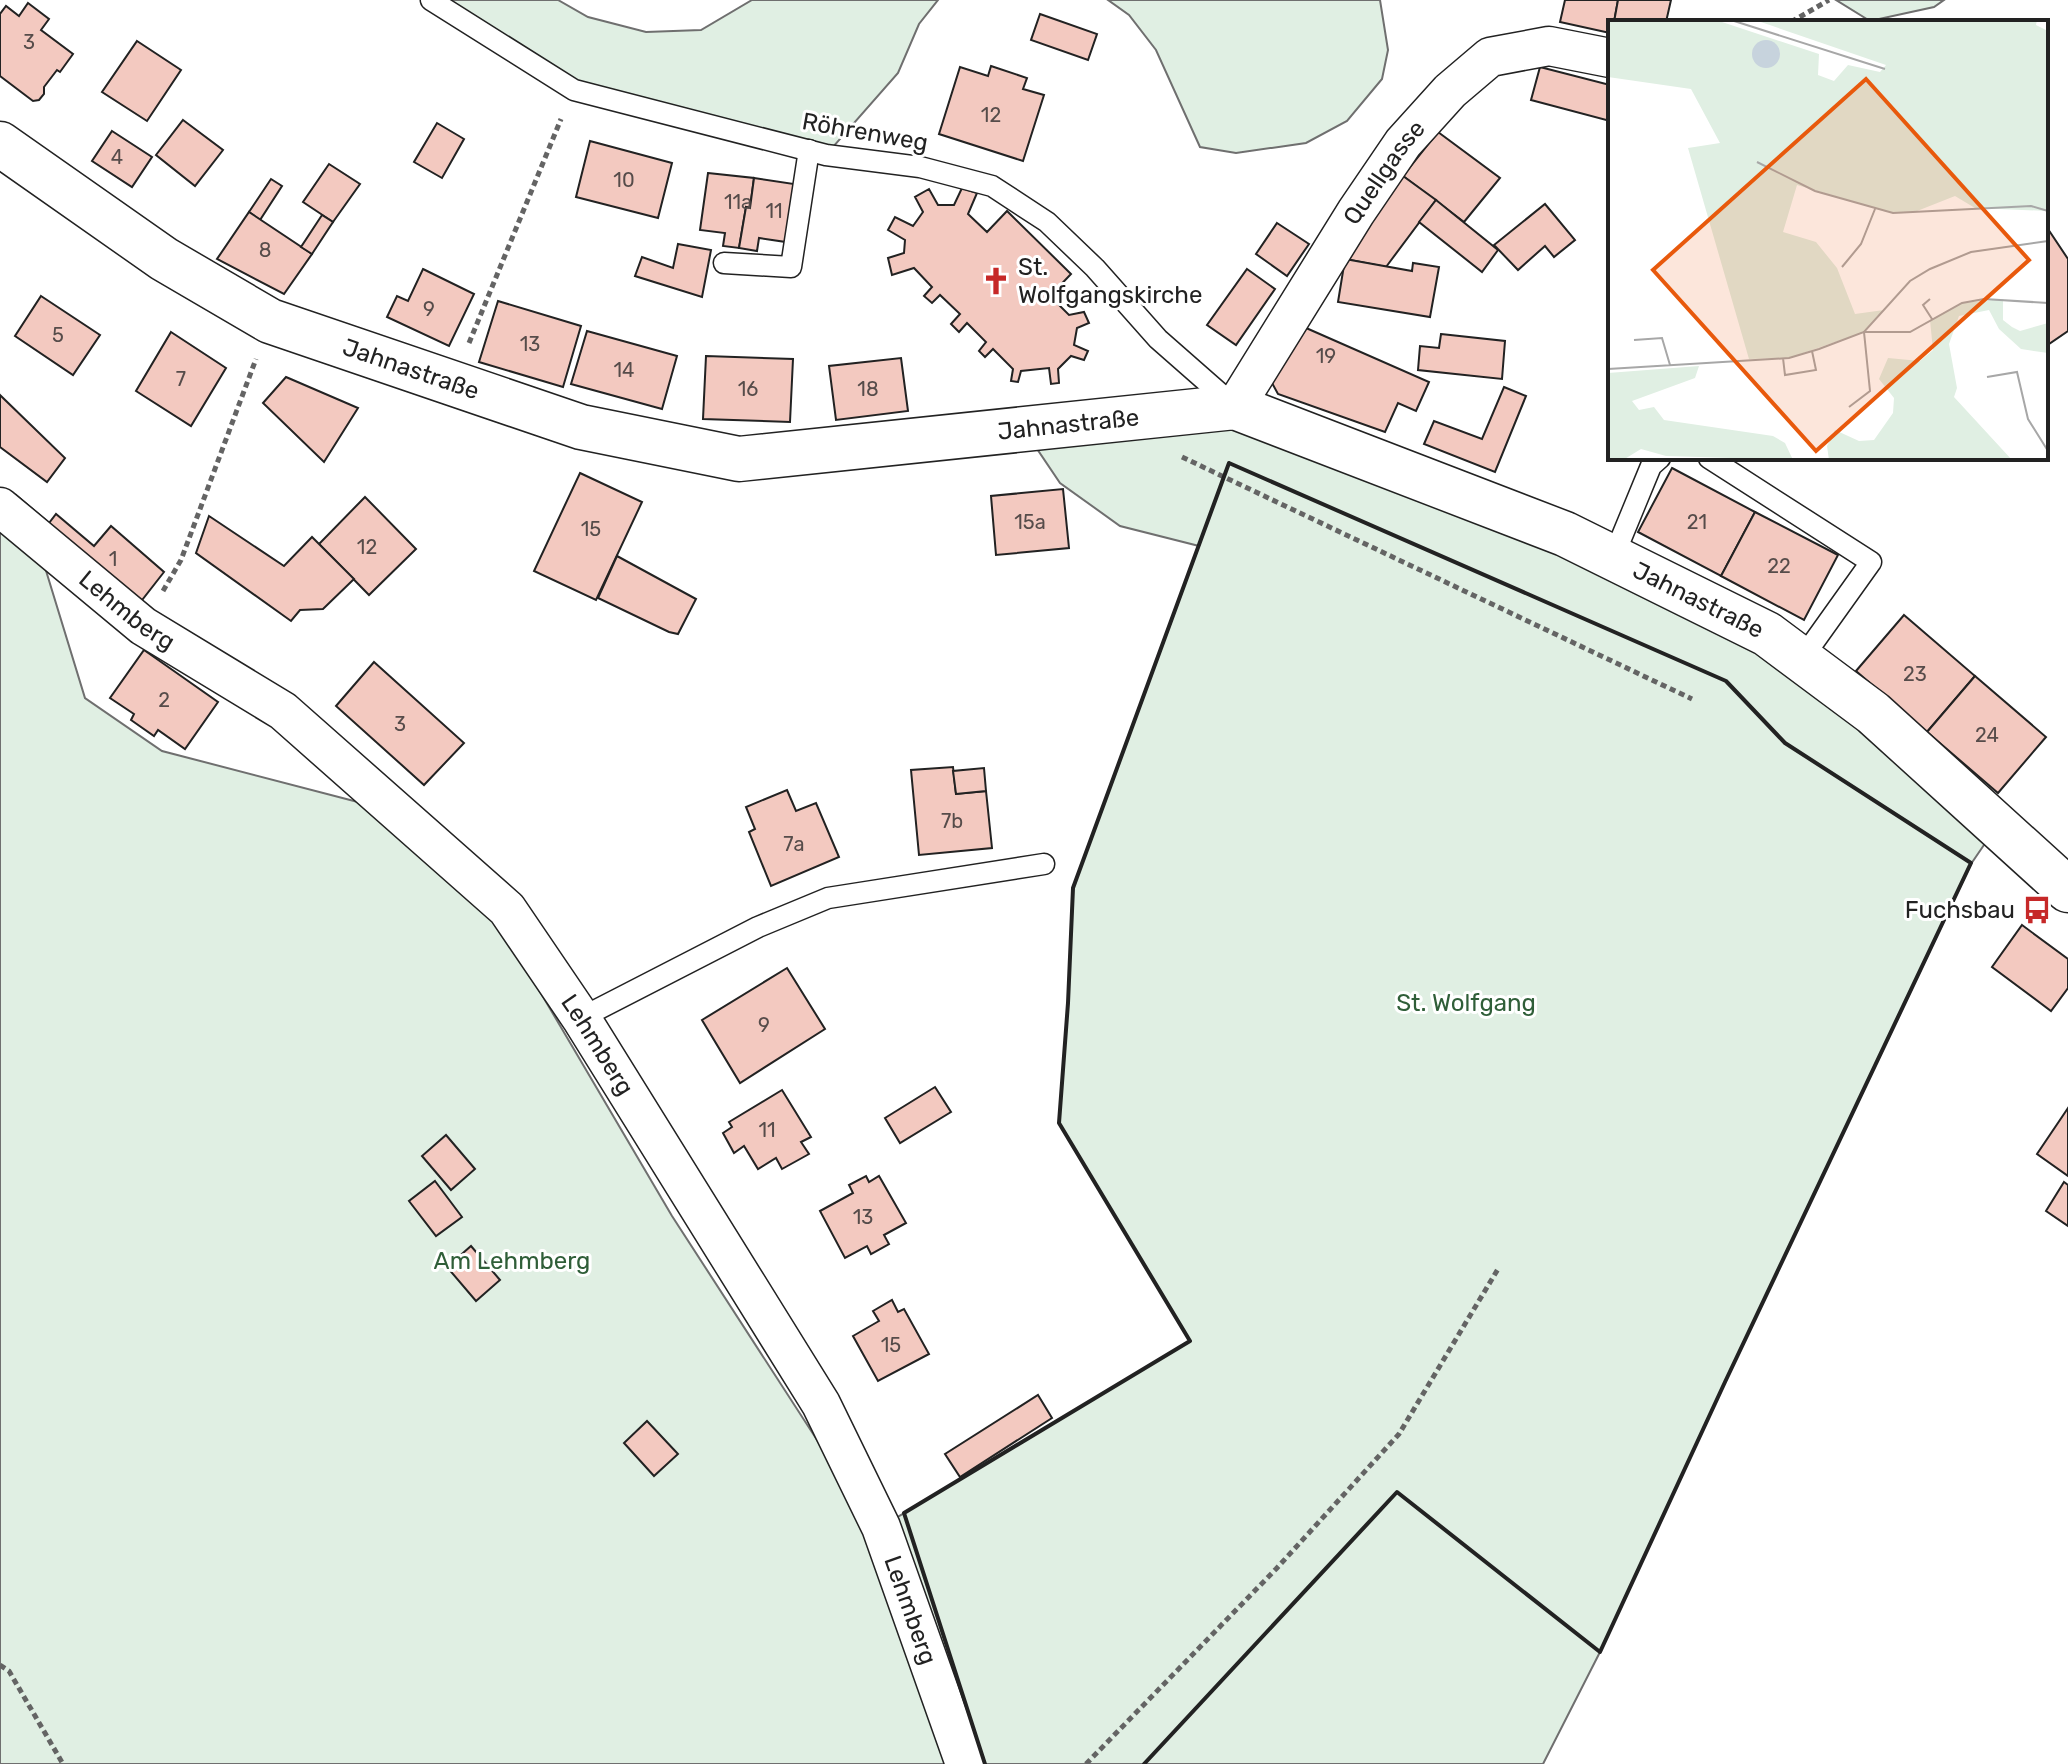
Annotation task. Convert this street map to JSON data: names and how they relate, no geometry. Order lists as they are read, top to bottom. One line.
{"streets":{"street":["Quellgasse","Jahnastraße","Lehmberg"],"lane":["Röhrenweg"]},"crossings":[["Röhrenweg","Quellgasse"],["Röhrenweg","Jahnastraße"],["Quellgasse","Jahnastraße"]],"parks":["St. Wolfgang","Am Lehmberg"],"places":{"church":["St. Wolfgangskirche"],"bus stop":["Fuchsbau"]},"house_numbers":["3","12","4","10","11a","11","8","9","5","13","19","14","7","16","18","15a","21","15","12","1","22","23","2","3","24","7b","7a","9","11","13","15"]}
